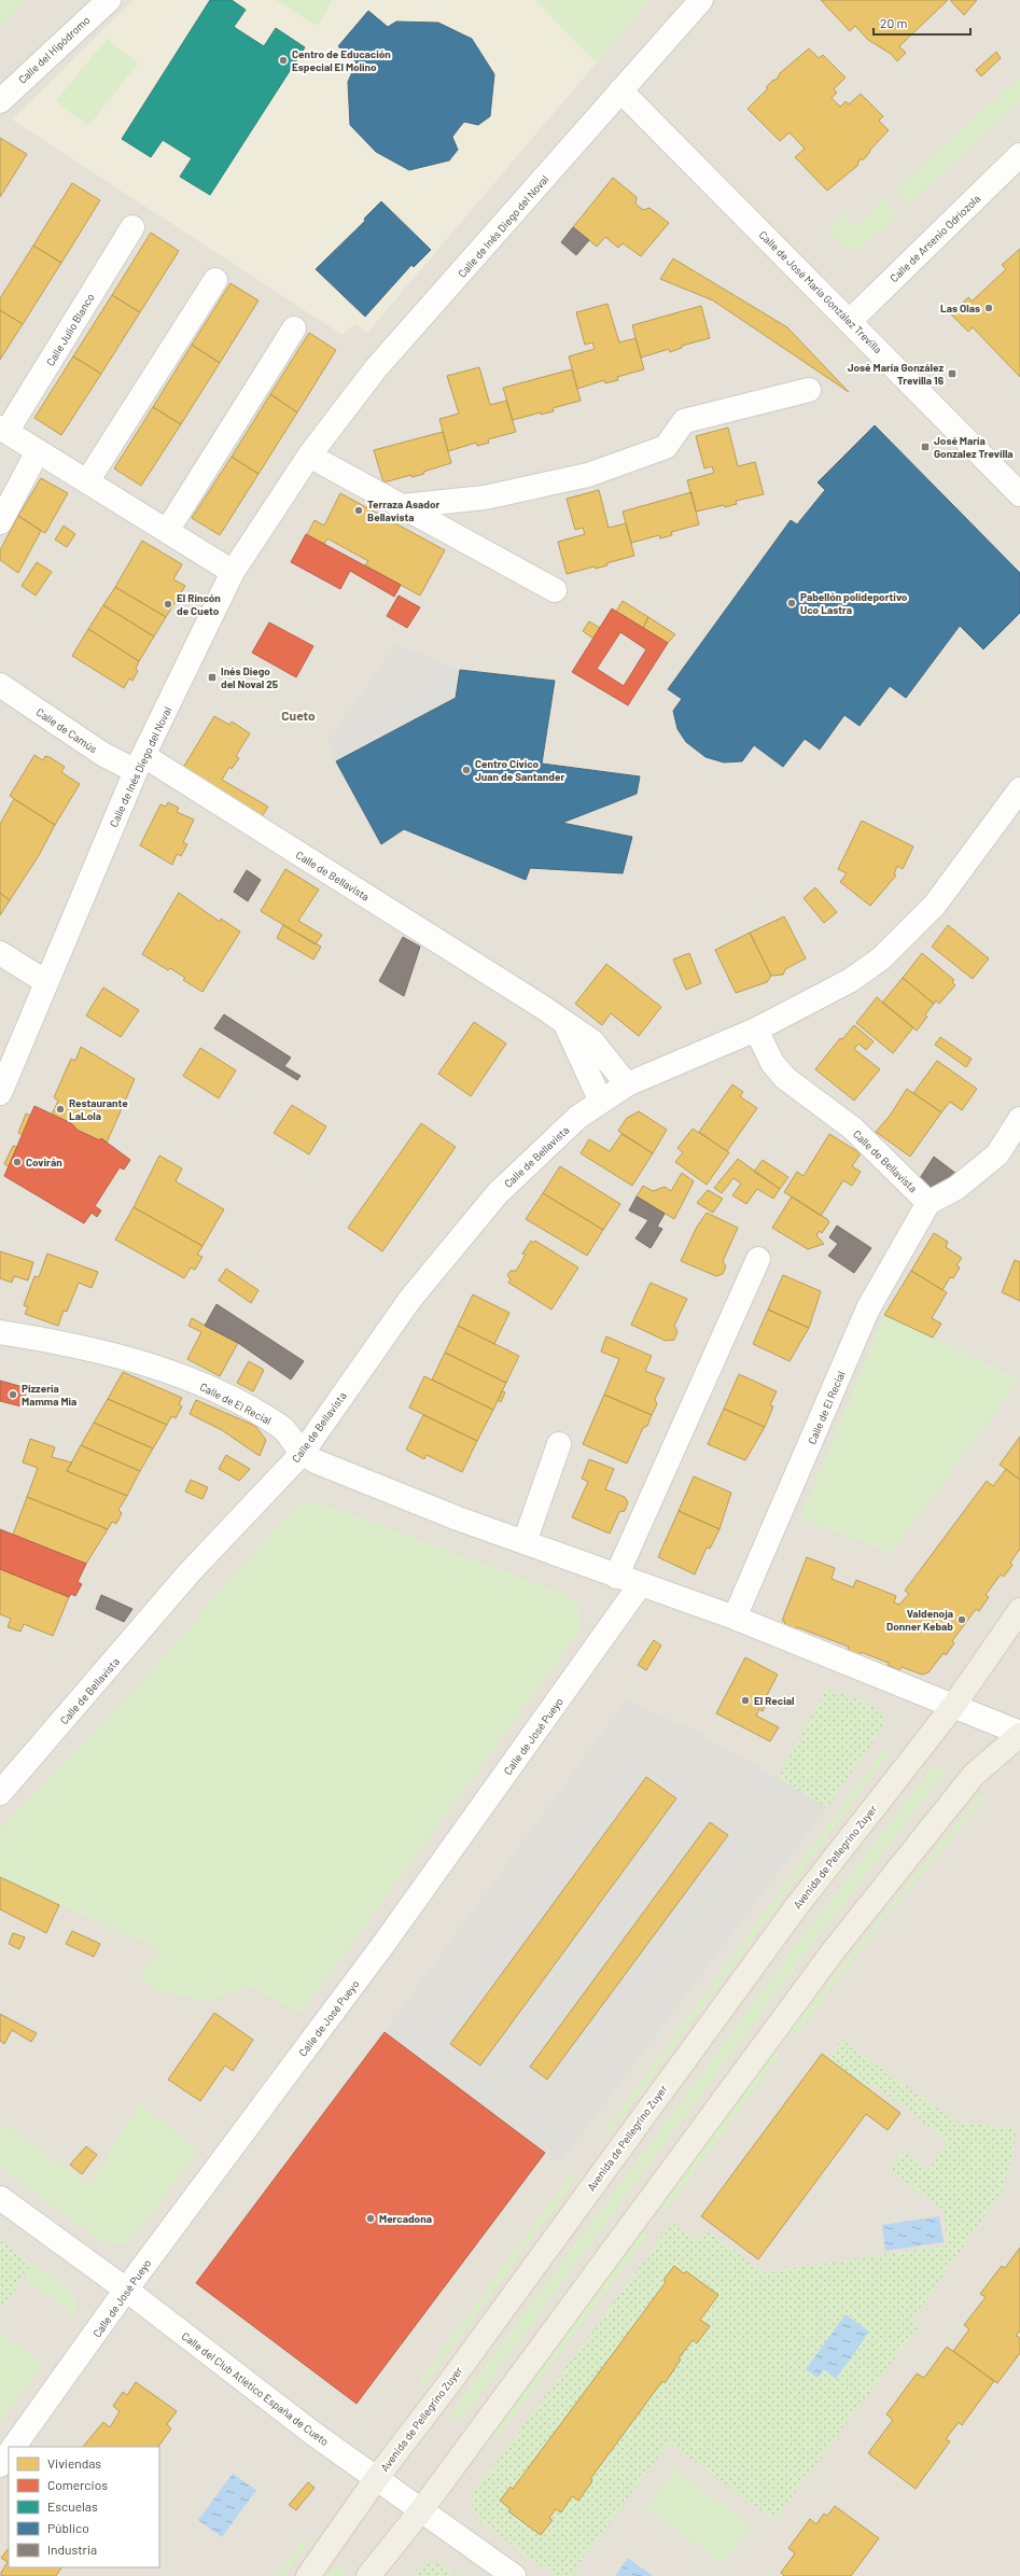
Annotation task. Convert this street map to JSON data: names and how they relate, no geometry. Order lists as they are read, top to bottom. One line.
{"streets":{"main road":["Avenida de Pellegrino Zuyer"],"street":["Calle del Hipódromo","Calle de Inés Diego del Noval","Calle de Arsenio Odriozola","Calle de José María González Trevilla","Calle Julio Blanco","Calle de Camús","Calle de Bellavista","Calle de El Recial","Calle de José Pueyo","Calle del Club Atlético España de Cueto"]},"crossings":[["Calle de Inés Diego del Noval","Calle de José María González Trevilla"],["Calle de Inés Diego del Noval","Calle Julio Blanco"],["Calle de Inés Diego del Noval","Calle de Camús"],["Calle de Inés Diego del Noval","Calle de Bellavista"],["Calle de Arsenio Odriozola","Calle de José María González Trevilla"],["Calle de Camús","Calle de Bellavista"],["Calle de Bellavista","Calle de El Recial"],["Calle de José Pueyo","Calle del Club Atlético España de Cueto"],["Avenida de Pellegrino Zuyer","Calle del Club Atlético España de Cueto"]],"districts":["Cueto"],"places":{"other":["Centro de Educación Especial El Molino","Las Olas","Terraza Asador Bellavista","Pabellón polideportivo Uco Lastra","El Rincón de Cueto","Centro Cívico Juan de Santander","Restaurante LaLola","Covirán","Pizzería Mamma Mia","Valdenoja Donner Kebab","El Recial","Mercadona"],"transit":["José María González Trevilla 16","José María Gonzalez Trevilla","Inés Diego del Noval 25"]},"legend":["Viviendas","Comercios","Escuelas","Público","Industria"],"scale_bar":"20 m"}
